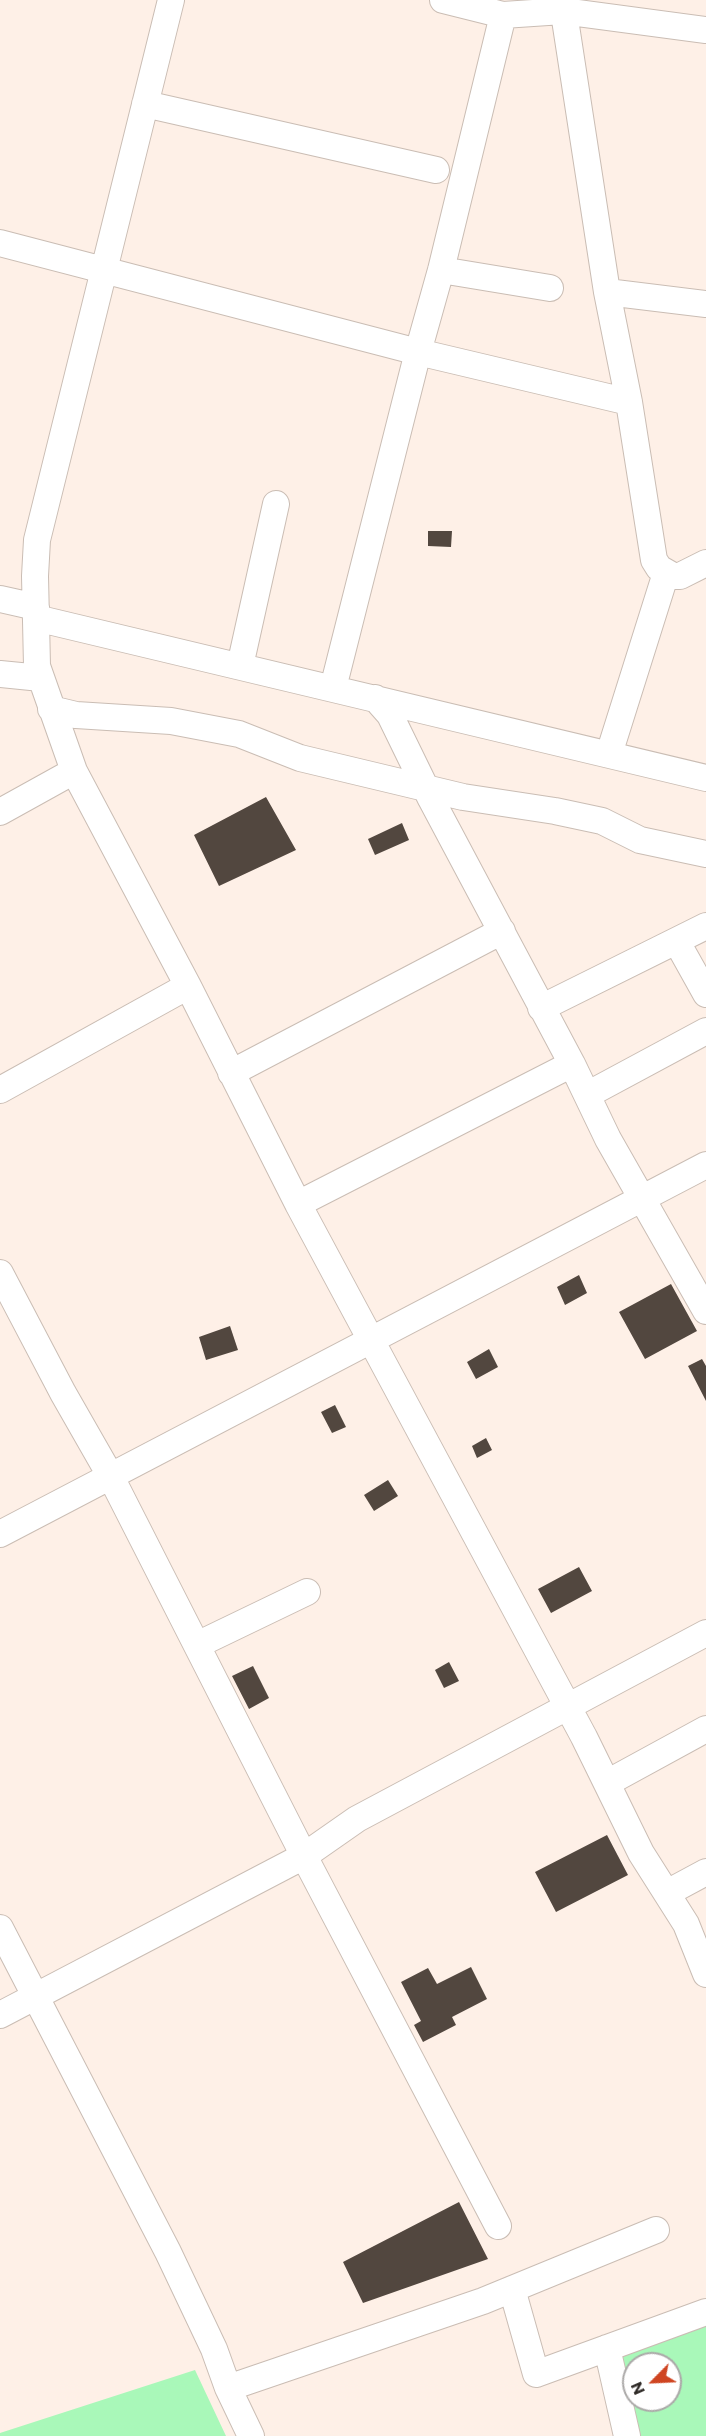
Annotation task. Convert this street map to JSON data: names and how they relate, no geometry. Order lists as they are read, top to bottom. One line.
{"north":"bottom left"}
